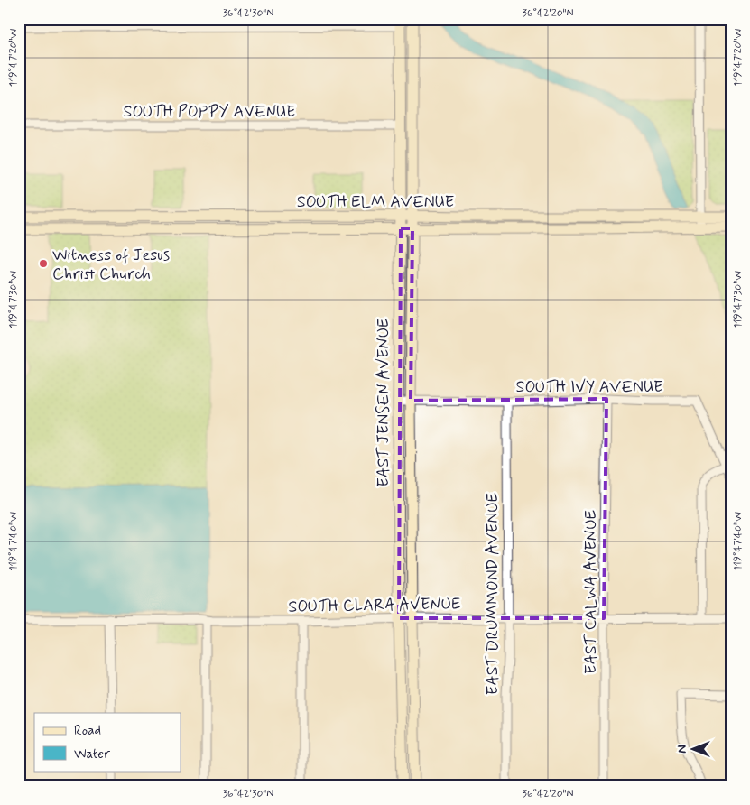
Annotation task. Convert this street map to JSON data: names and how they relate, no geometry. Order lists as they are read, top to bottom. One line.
{"streets":{"main road":["SOUTH ELM AVENUE","EAST JENSEN AVENUE"],"street":["SOUTH POPPY AVENUE","SOUTH IVY AVENUE","EAST CALWA AVENUE","EAST DRUMMOND AVENUE","SOUTH CLARA AVENUE"]},"crossings":[["SOUTH POPPY AVENUE","EAST JENSEN AVENUE"],["SOUTH ELM AVENUE","EAST JENSEN AVENUE"],["SOUTH IVY AVENUE","EAST JENSEN AVENUE"],["SOUTH IVY AVENUE","EAST CALWA AVENUE"],["SOUTH IVY AVENUE","EAST DRUMMOND AVENUE"],["EAST JENSEN AVENUE","SOUTH CLARA AVENUE"],["EAST CALWA AVENUE","SOUTH CLARA AVENUE"],["EAST DRUMMOND AVENUE","SOUTH CLARA AVENUE"]],"places":["Witness of Jesus Christ Church"],"legend":["Road","Water"],"north":"left","coordinates":["36°42'30\"N","36°42'20\"N","119°47'20\"W","119°47'30\"W","119°47'40\"W"]}
